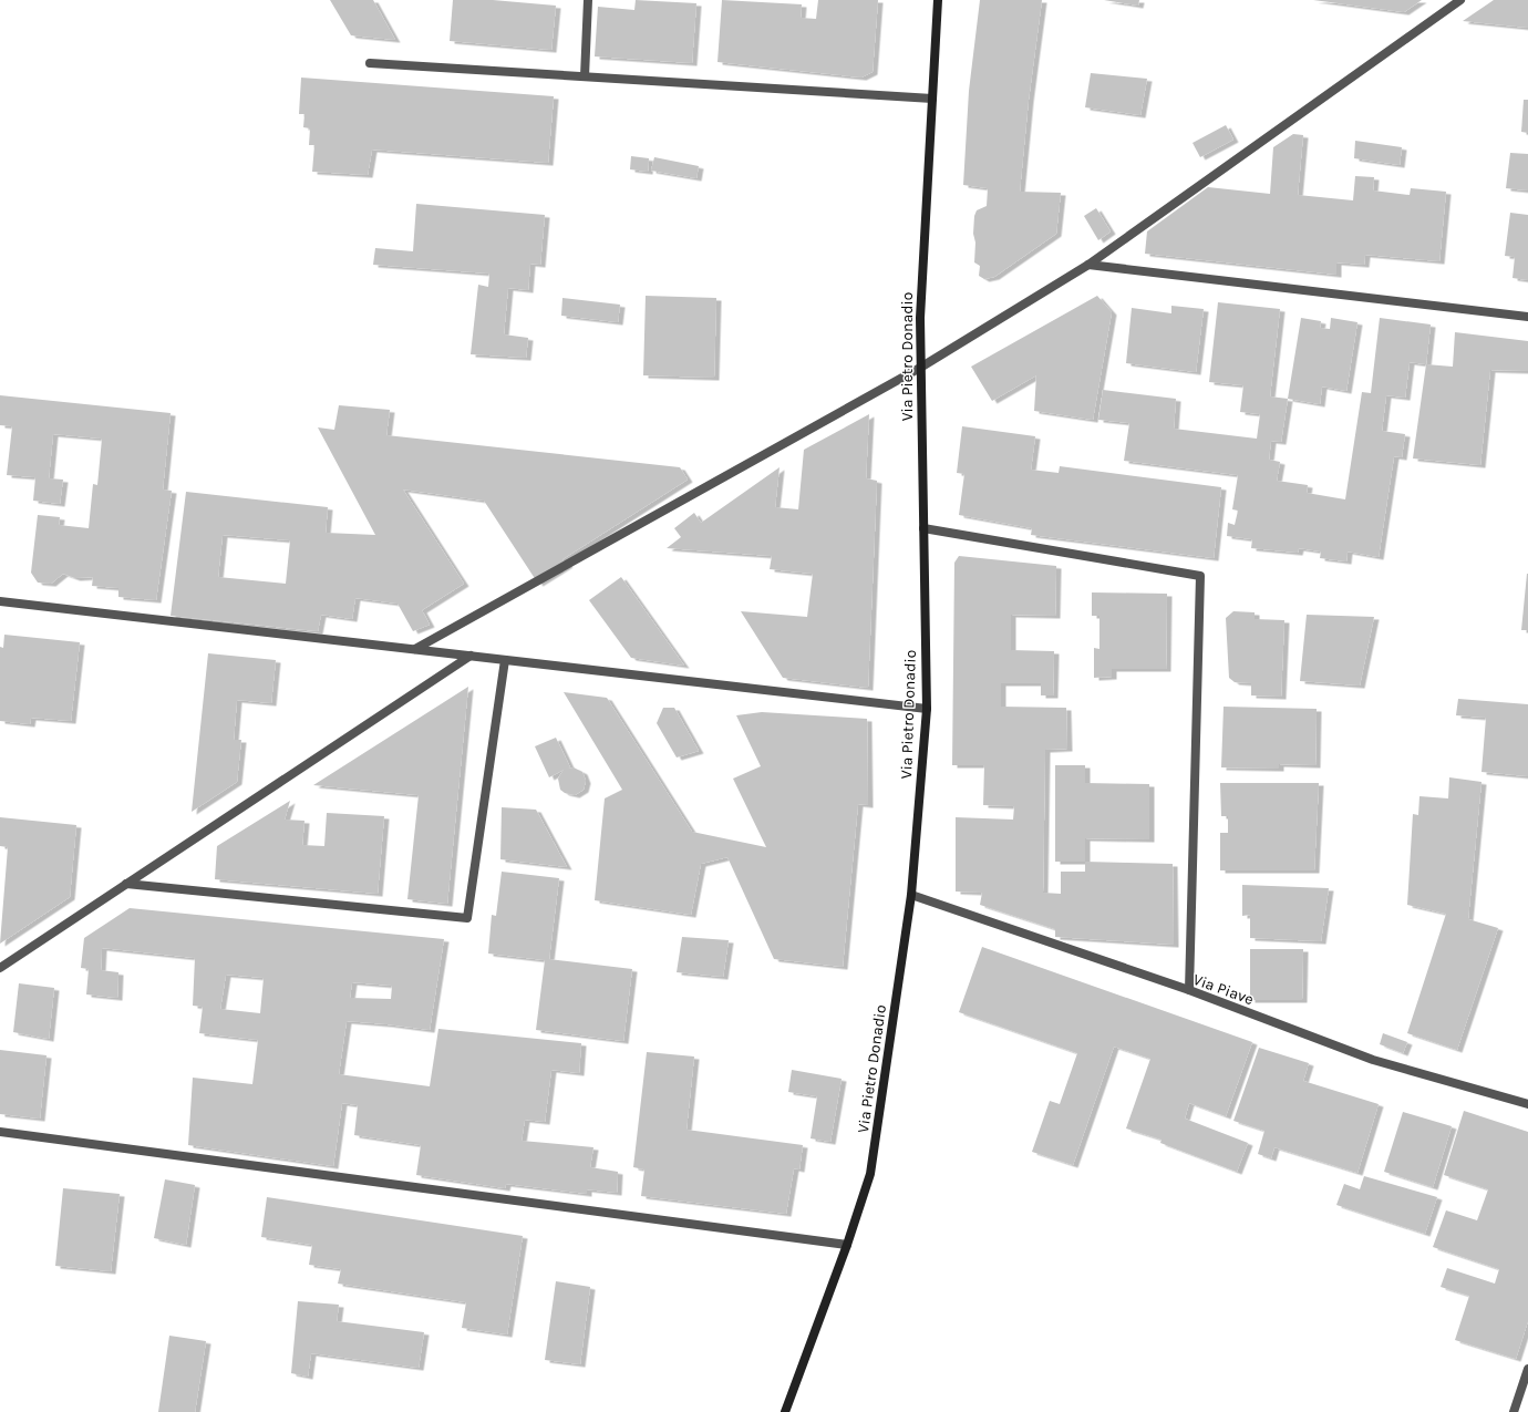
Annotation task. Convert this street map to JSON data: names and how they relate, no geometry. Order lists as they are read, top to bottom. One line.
{"streets":{"main road":["Via Pietro Donadio"],"street":["Via Piave"]},"crossings":[["Via Pietro Donadio","Via Piave"]]}
